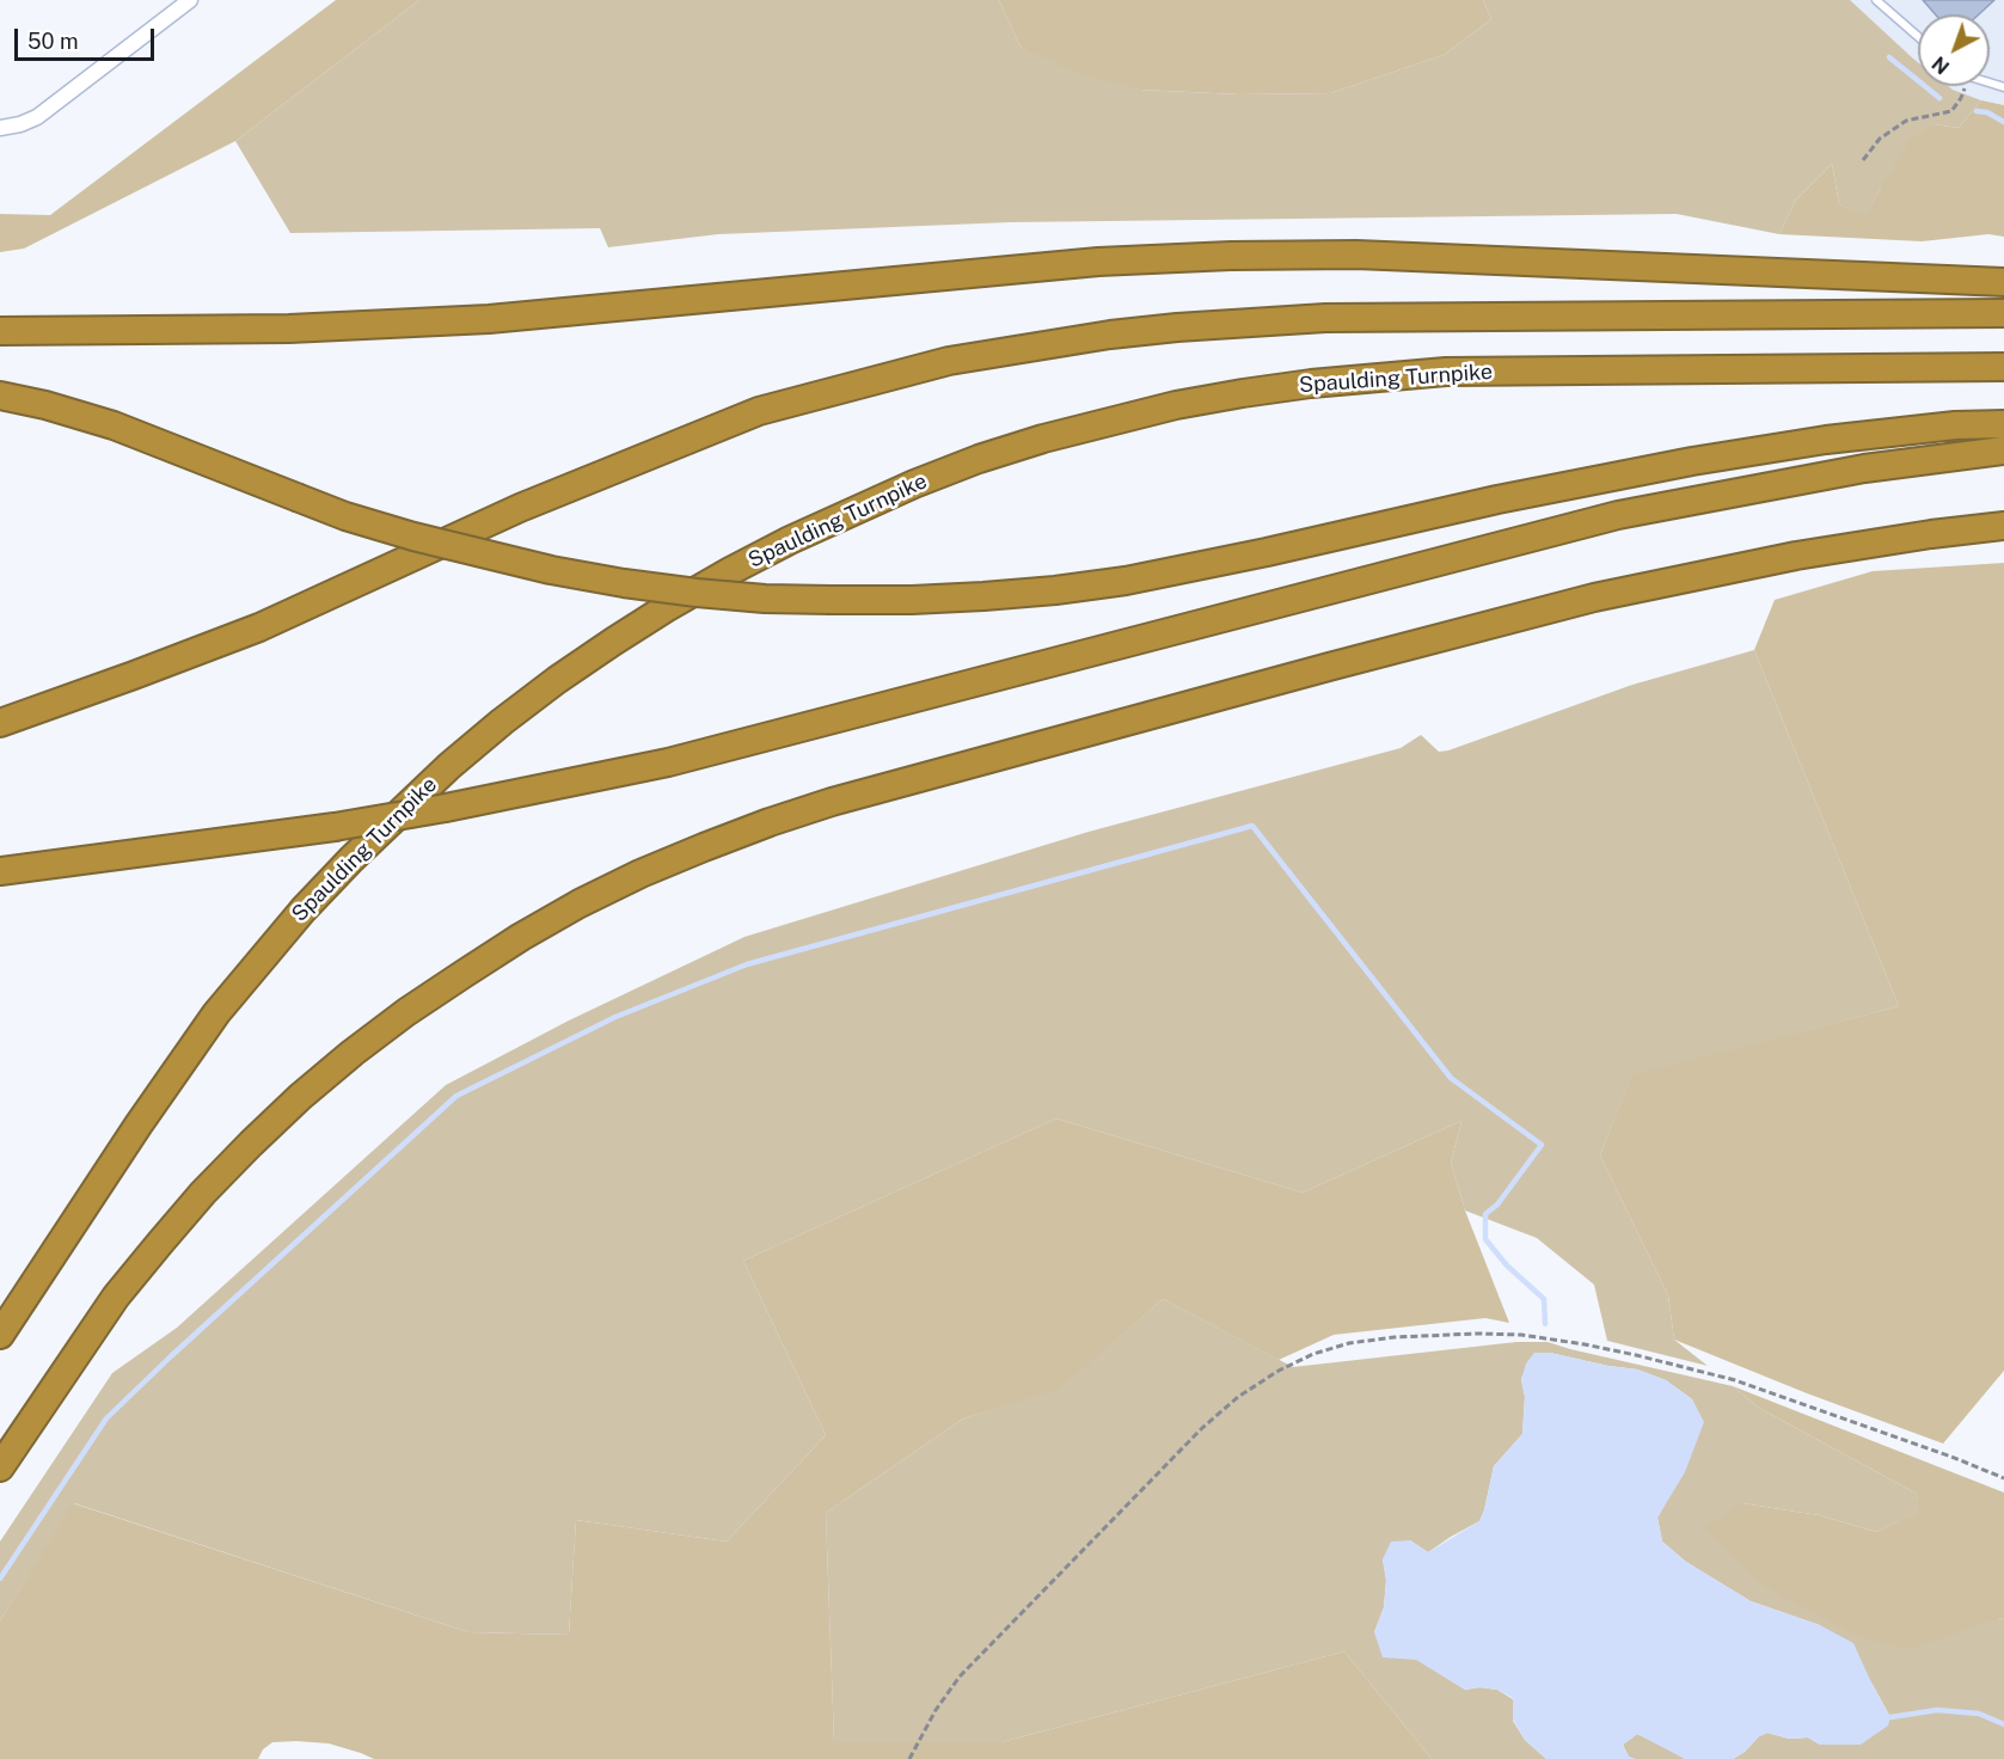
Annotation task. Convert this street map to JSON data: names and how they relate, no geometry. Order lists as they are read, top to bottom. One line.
{"streets":{"highway":["Spaulding Turnpike"]},"scale_bar":"50 m","north":"bottom left"}
